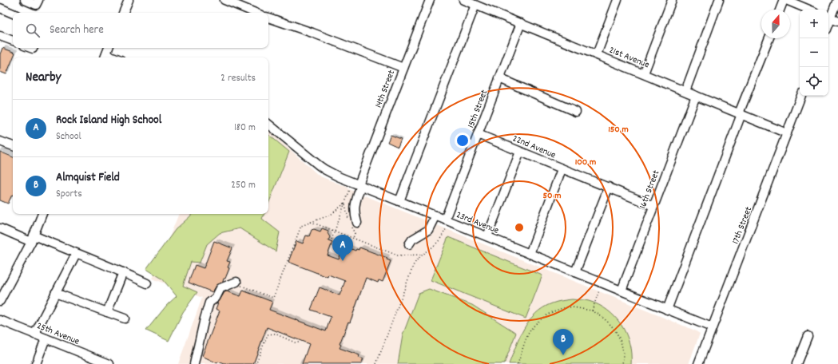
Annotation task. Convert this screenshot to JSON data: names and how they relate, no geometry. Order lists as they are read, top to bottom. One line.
{"streets":{"street":["21st Avenue","14th Street","15th Street","22nd Avenue","16th Street","23rd Avenue","17th Street","25th Avenue"]},"crossings":[["21st Avenue","15th Street"],["21st Avenue","16th Street"],["21st Avenue","17th Street"],["14th Street","23rd Avenue"],["15th Street","22nd Avenue"],["15th Street","23rd Avenue"],["22nd Avenue","16th Street"],["16th Street","23rd Avenue"],["23rd Avenue","17th Street"]],"north":"top","page":{"map_buttons":["+","−"],"search":"Search here","heading":["Nearby","2 results"],"list":[{"mark":"A","name":"Rock Island High School","note":"School","value":"180 m"},{"mark":"B","name":"Almquist Field","note":"Sports","value":"250 m"}],"pins":["A","B"]},"rings":["150 m","100 m","50 m"]}
